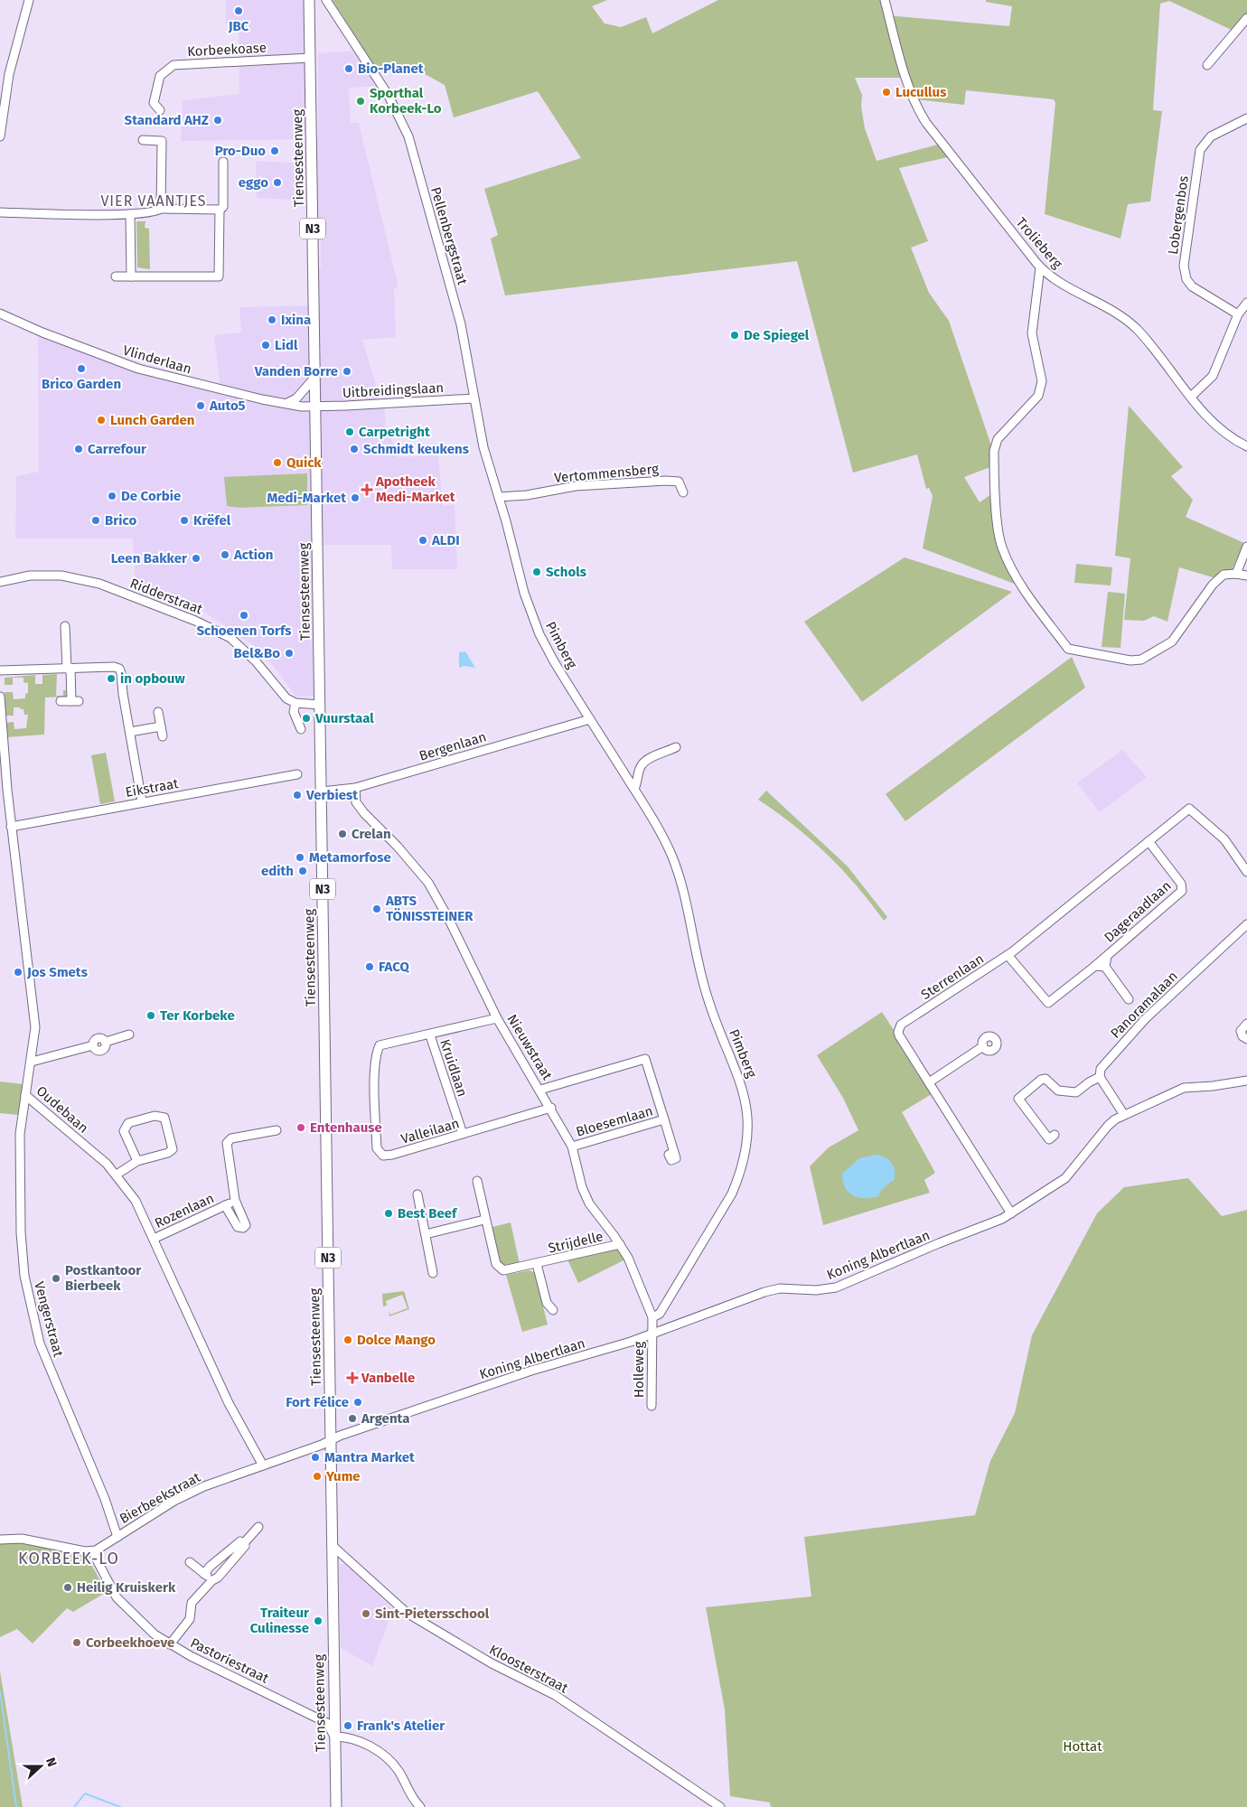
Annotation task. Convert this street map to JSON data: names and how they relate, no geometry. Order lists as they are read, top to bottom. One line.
{"streets":{"main road":["Tiensesteenweg","N3"],"street":["Korbeekoase","Lobergenbos","Pellenbergstraat","Trolieberg","Vlinderlaan","Uitbreidingslaan","Vertommensberg","Ridderstraat","Pimberg","Bergenlaan","Eikstraat","Dageraadlaan","Sterrenlaan","Panoramalaan","Nieuwstraat","Kruidlaan","Oudebaan","Bloesemlaan","Valleilaan","Rozenlaan","Strijdelle","Koning Albertlaan","Vengerstraat","Holleweg","Bierbeekstraat","Pastoriestraat","Kloosterstraat"]},"crossings":[["Korbeekoase","Tiensesteenweg"],["Tiensesteenweg","Vlinderlaan"],["Tiensesteenweg","Uitbreidingslaan"],["Tiensesteenweg","Bergenlaan"],["Tiensesteenweg","Koning Albertlaan"],["Tiensesteenweg","Bierbeekstraat"],["Tiensesteenweg","Pastoriestraat"],["Tiensesteenweg","Kloosterstraat"],["Pellenbergstraat","Uitbreidingslaan"],["Pellenbergstraat","Vertommensberg"],["Pellenbergstraat","Pimberg"],["Vlinderlaan","Uitbreidingslaan"],["Vertommensberg","Pimberg"],["Pimberg","Bergenlaan"],["Pimberg","Nieuwstraat"],["Bergenlaan","Nieuwstraat"],["Eikstraat","Oudebaan"],["Dageraadlaan","Sterrenlaan"],["Sterrenlaan","Koning Albertlaan"],["Nieuwstraat","Bloesemlaan"],["Nieuwstraat","Valleilaan"],["Nieuwstraat","Strijdelle"],["Nieuwstraat","Koning Albertlaan"],["Nieuwstraat","Holleweg"],["Kruidlaan","Valleilaan"],["Oudebaan","Rozenlaan"],["Oudebaan","Vengerstraat"],["Oudebaan","Bierbeekstraat"],["Koning Albertlaan","Holleweg"],["Koning Albertlaan","Bierbeekstraat"],["Vengerstraat","Bierbeekstraat"],["Bierbeekstraat","Pastoriestraat"]],"districts":["VIER VAANTJES","KORBEEK-LO"],"parks":["Hottat"],"places":{"other":["JBC","Bio-Planet","Lucullus","Sporthal Korbeek-Lo","Standard AHZ","Pro-Duo","eggo","Ixina","De Spiegel","Lidl","Brico Garden","Vanden Borre","Auto5","Lunch Garden","Carpetright","Carrefour","Schmidt keukens","Quick","De Corbie","Medi-Market","Brico","Krëfel","ALDI","Action","Leen Bakker","Schols","Schoenen Torfs","Bel&Bo","in opbouw","Vuurstaal","Verbiest","Crelan","Metamorfose","edith","ABTS TÖNISSTEINER","FACQ","Jos Smets","Ter Korbeke","Entenhause","Best Beef","Postkantoor Bierbeek","Dolce Mango","Fort Félice","Argenta","Mantra Market","Yume","Heilig Kruiskerk","Sint-Pietersschool","Traiteur Culinesse","Corbeekhoeve","Frank's Atelier"],"health":["Apotheek Medi-Market","Vanbelle"]},"north":"right"}
